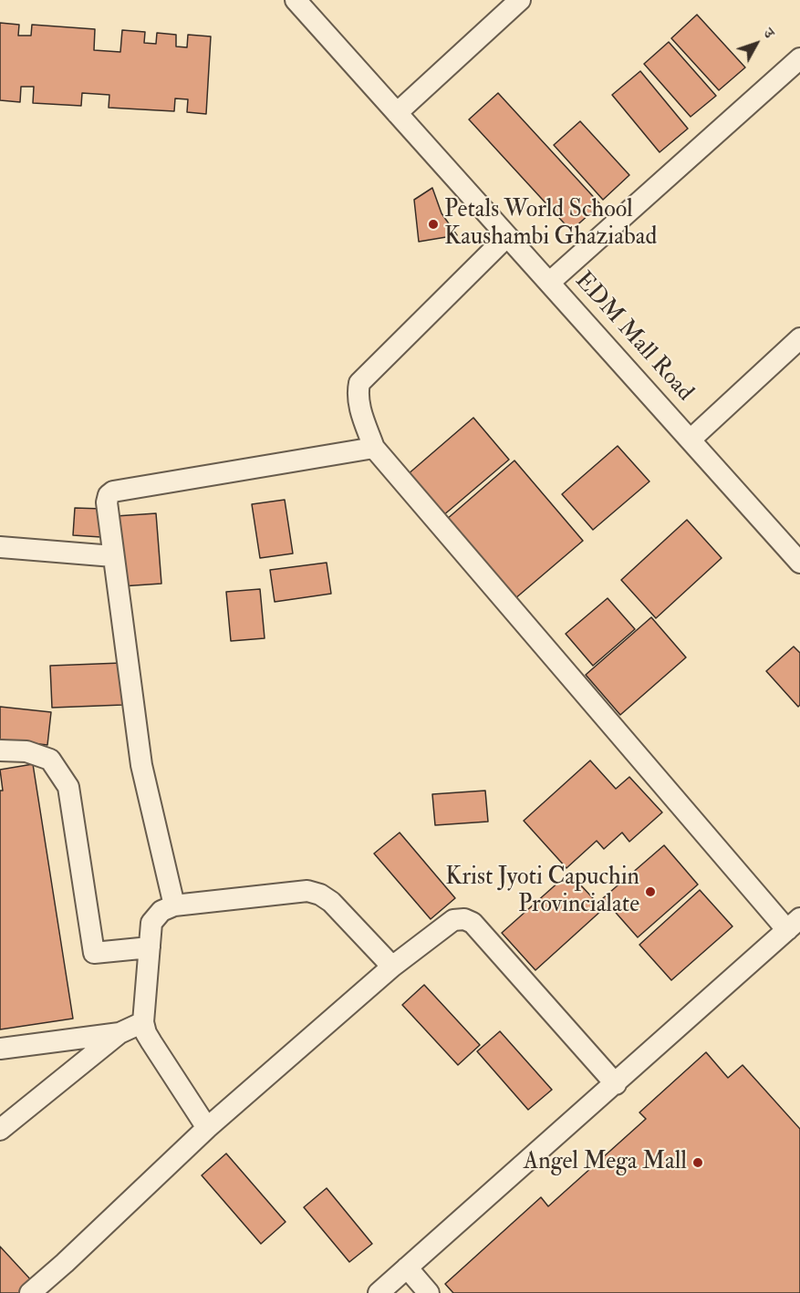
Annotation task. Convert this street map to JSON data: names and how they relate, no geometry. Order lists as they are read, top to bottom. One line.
{"streets":{"street":["EDM Mall Road"]},"places":["Petals World School Kaushambi Ghaziabad","Krist Jyoti Capuchin Provincialate","Angel Mega Mall"],"north":"top right"}
